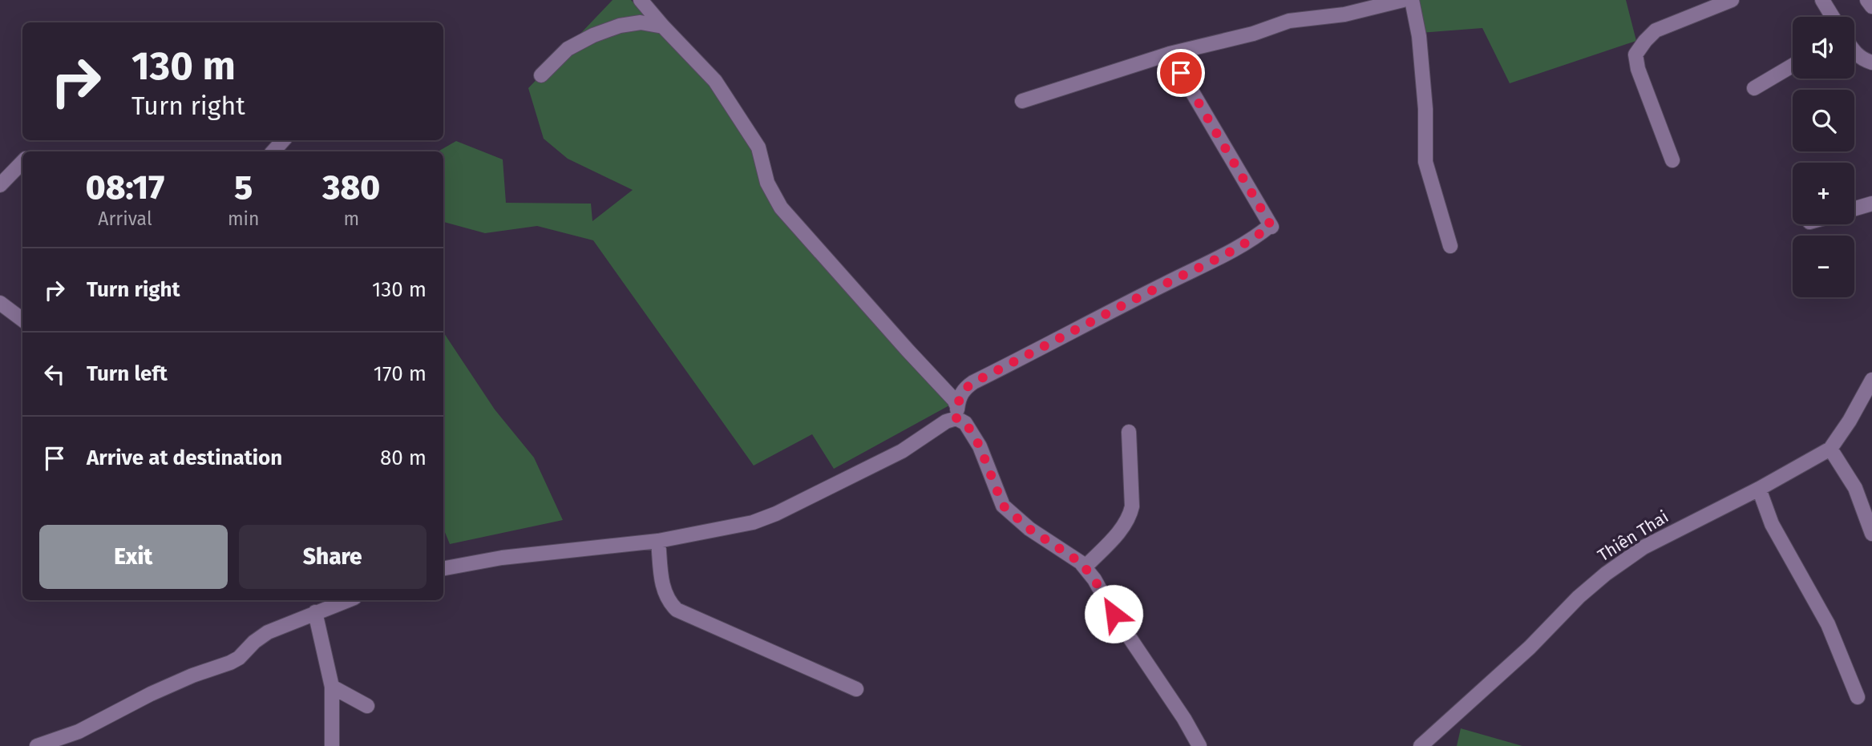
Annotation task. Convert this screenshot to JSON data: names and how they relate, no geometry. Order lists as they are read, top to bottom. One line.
{"streets":{"street":["Thiên Thai"]},"page":{"map_buttons":["+","−"],"turn":["130 m","Turn right"],"eta":["08:17","Arrival","5","min","380","m"],"list":[{"name":"Turn right","value":"130 m"},{"name":"Turn left","value":"170 m"},{"name":"Arrive at destination","value":"80 m"}],"buttons":["Exit","Share"]}}
